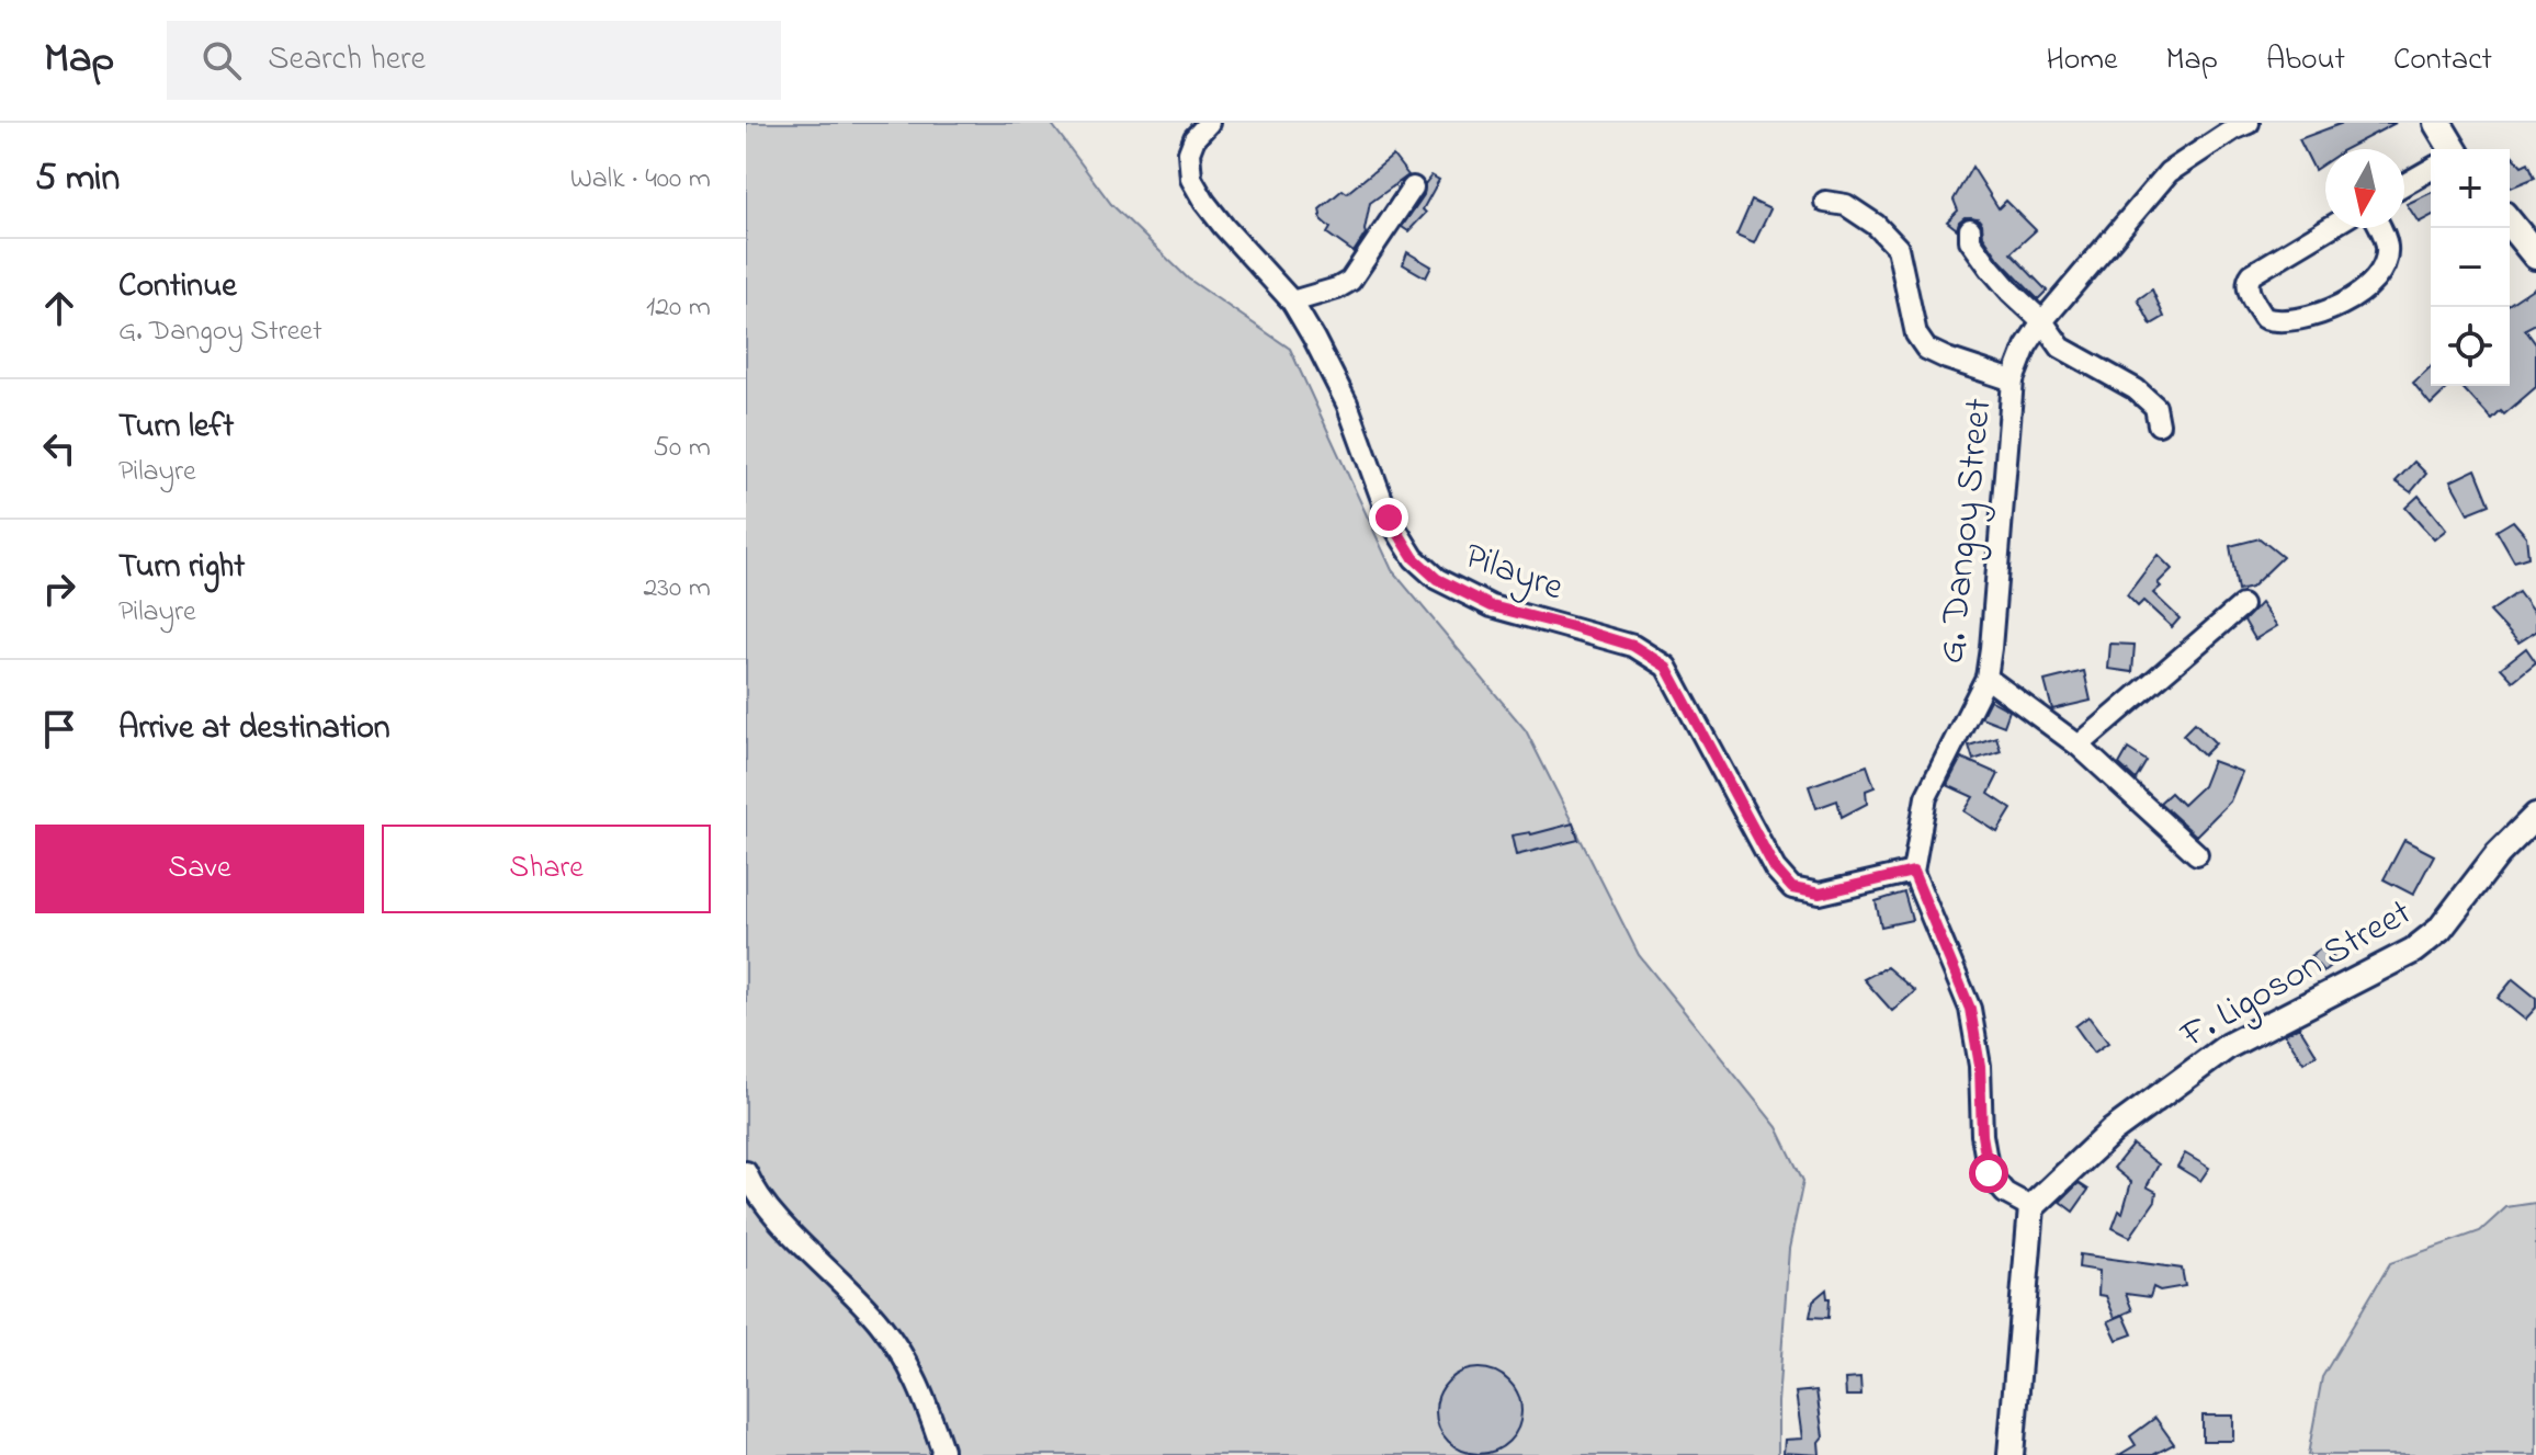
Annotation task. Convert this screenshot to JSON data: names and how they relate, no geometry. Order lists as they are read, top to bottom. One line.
{"streets":{"street":["G. Dangoy Street","Pilayre","F. Ligoson Street"]},"crossings":[["G. Dangoy Street","Pilayre"]],"north":"bottom","page":{"header":"Map","search":"Search here","nav":["Home","Map","About","Contact"],"heading":["5 min","Walk · 400 m"],"map_buttons":["+","−"],"list":[["Continue","G. Dangoy Street","120 m"],["Turn left","Pilayre","50 m"],["Turn right","Pilayre","230 m"],"Arrive at destination"],"buttons":["Save","Share"]}}
